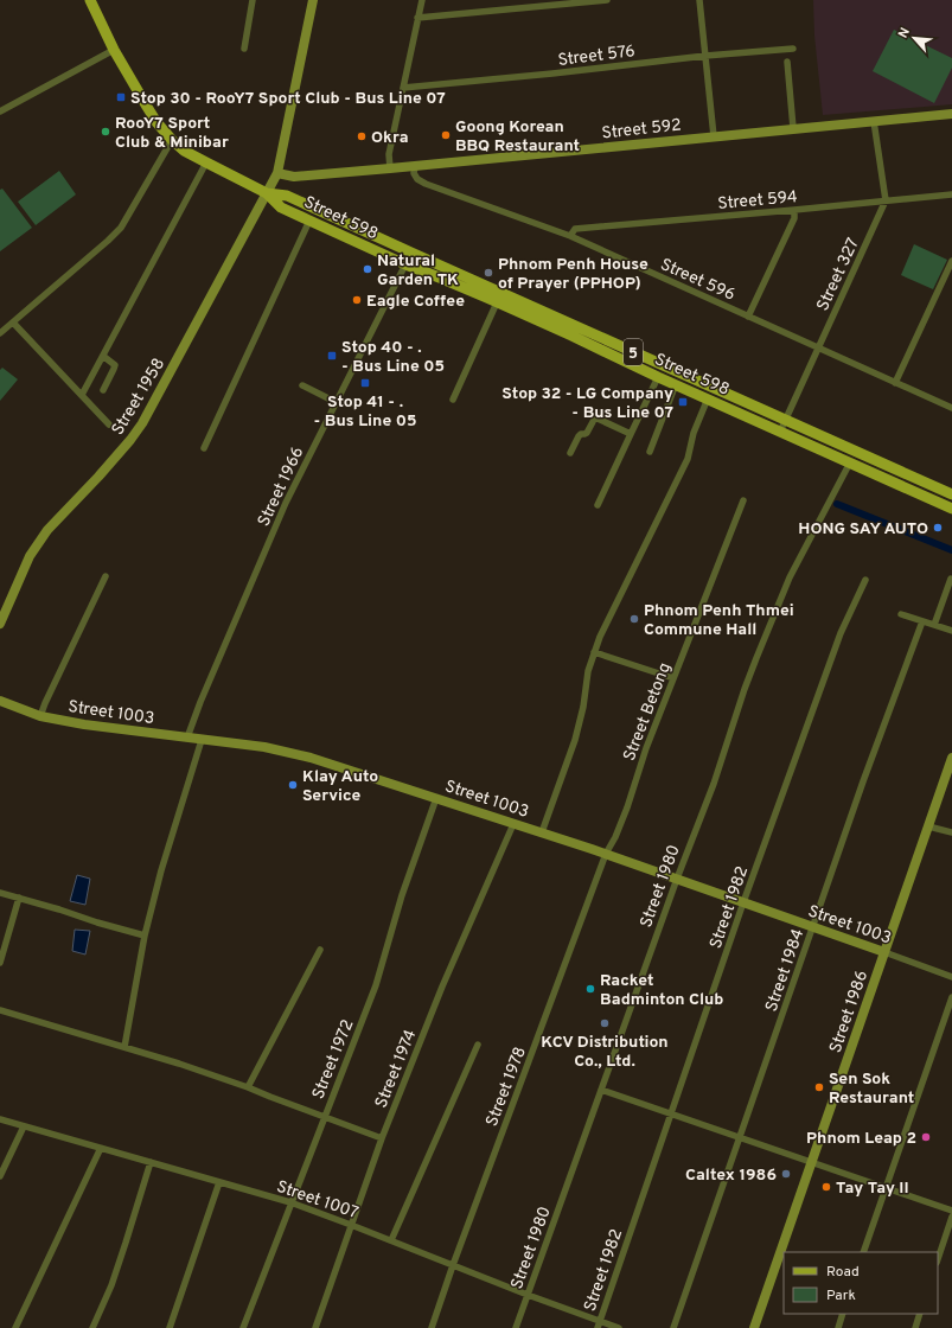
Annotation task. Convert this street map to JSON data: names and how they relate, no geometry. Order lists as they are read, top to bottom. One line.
{"streets":{"main road":["Street 598","5"],"street":["Street 576","Street 592","Street 594","Street 327","Street 596","Street 1958","Street 1966","Street 1003","Street Betong","Street 1980","Street 1982","Street 1984","Street 1986","Street 1972","Street 1974","Street 1978","Street 1007"]},"crossings":[["Street 592","Street 596"],["Street 592","Street 1958"],["Street 594","Street 327"],["Street 594","Street 596"],["Street 598","Street 327"],["Street 598","Street 1958"],["Street 598","Street 1966"],["Street 598","Street 1980"],["Street 327","Street 596"],["Street 1966","Street 1003"],["Street 1003","Street Betong"],["Street 1003","Street 1980"],["Street 1003","Street 1982"],["Street 1003","Street 1984"],["Street 1003","Street 1986"],["Street 1003","Street 1972"],["Street 1003","Street 1974"],["Street 1003","Street 1978"],["Street Betong","Street 1978"],["Street 1980","Street 1007"],["Street 1982","Street 1007"],["Street 1972","Street 1007"],["Street 1974","Street 1007"],["Street 1978","Street 1007"]],"places":{"transit":["Stop 30 - RooY7 Sport Club - Bus Line 07","Stop 40 - . - Bus Line 05","Stop 41 - . - Bus Line 05","Stop 32 - LG Company - Bus Line 07"],"other":["RooY7 Sport Club & Minibar","Goong Korean BBQ Restaurant","Okra","Natural Garden TK","Phnom Penh House of Prayer (PPHOP)","Eagle Coffee","HONG SAY AUTO","Phnom Penh Thmei Commune Hall","Klay Auto Service","Racket Badminton Club","KCV Distribution Co., Ltd.","Sen Sok Restaurant","Phnom Leap 2","Caltex 1986","Tay Tay II"]},"legend":["Road","Park"],"north":"top left"}
